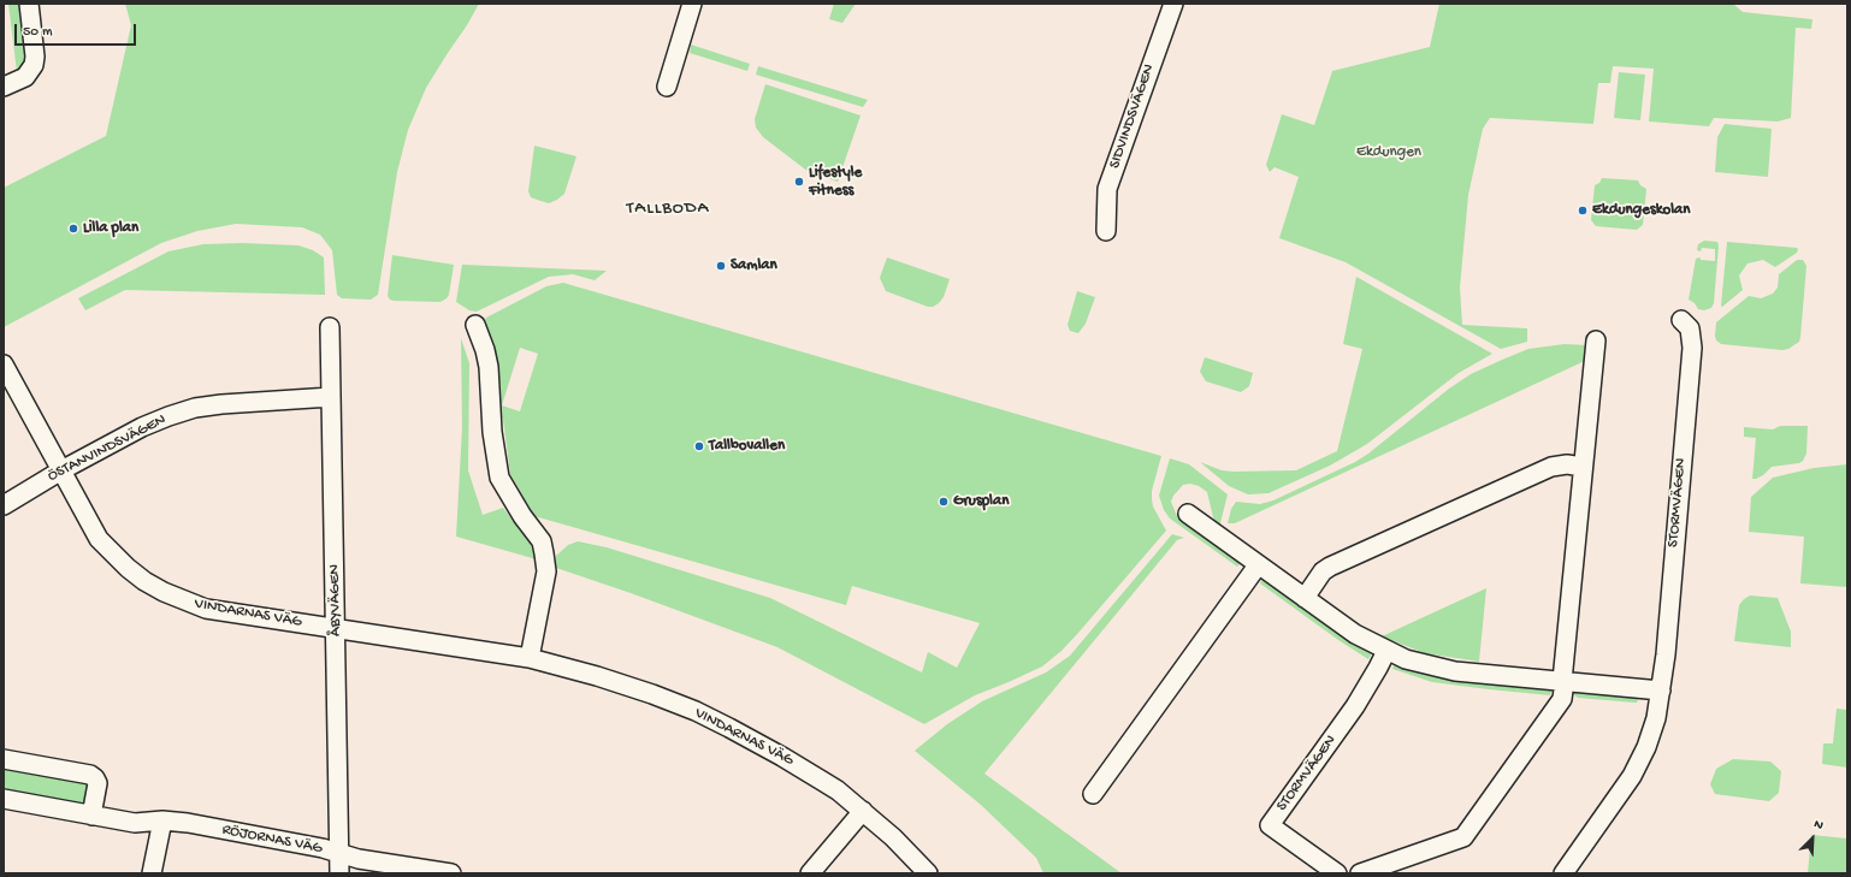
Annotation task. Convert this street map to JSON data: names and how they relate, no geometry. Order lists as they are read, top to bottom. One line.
{"streets":{"street":["SIDVINDSVÄGEN","ÖSTANVINDSVÄGEN","STORMVÄGEN","ÅBYVÄGEN","VINDARNAS VÄG","RÖJORNAS VÄG"]},"crossings":[["ÖSTANVINDSVÄGEN","ÅBYVÄGEN"],["ÖSTANVINDSVÄGEN","VINDARNAS VÄG"],["ÅBYVÄGEN","VINDARNAS VÄG"],["ÅBYVÄGEN","RÖJORNAS VÄG"]],"districts":["TALLBODA"],"parks":["Ekdungen"],"places":["Lifestyle Fitness","Ekdungeskolan","Lilla plan","Samlan","Tallbovallen","Grusplan"],"scale_bar":"50 m","north":"top right"}
